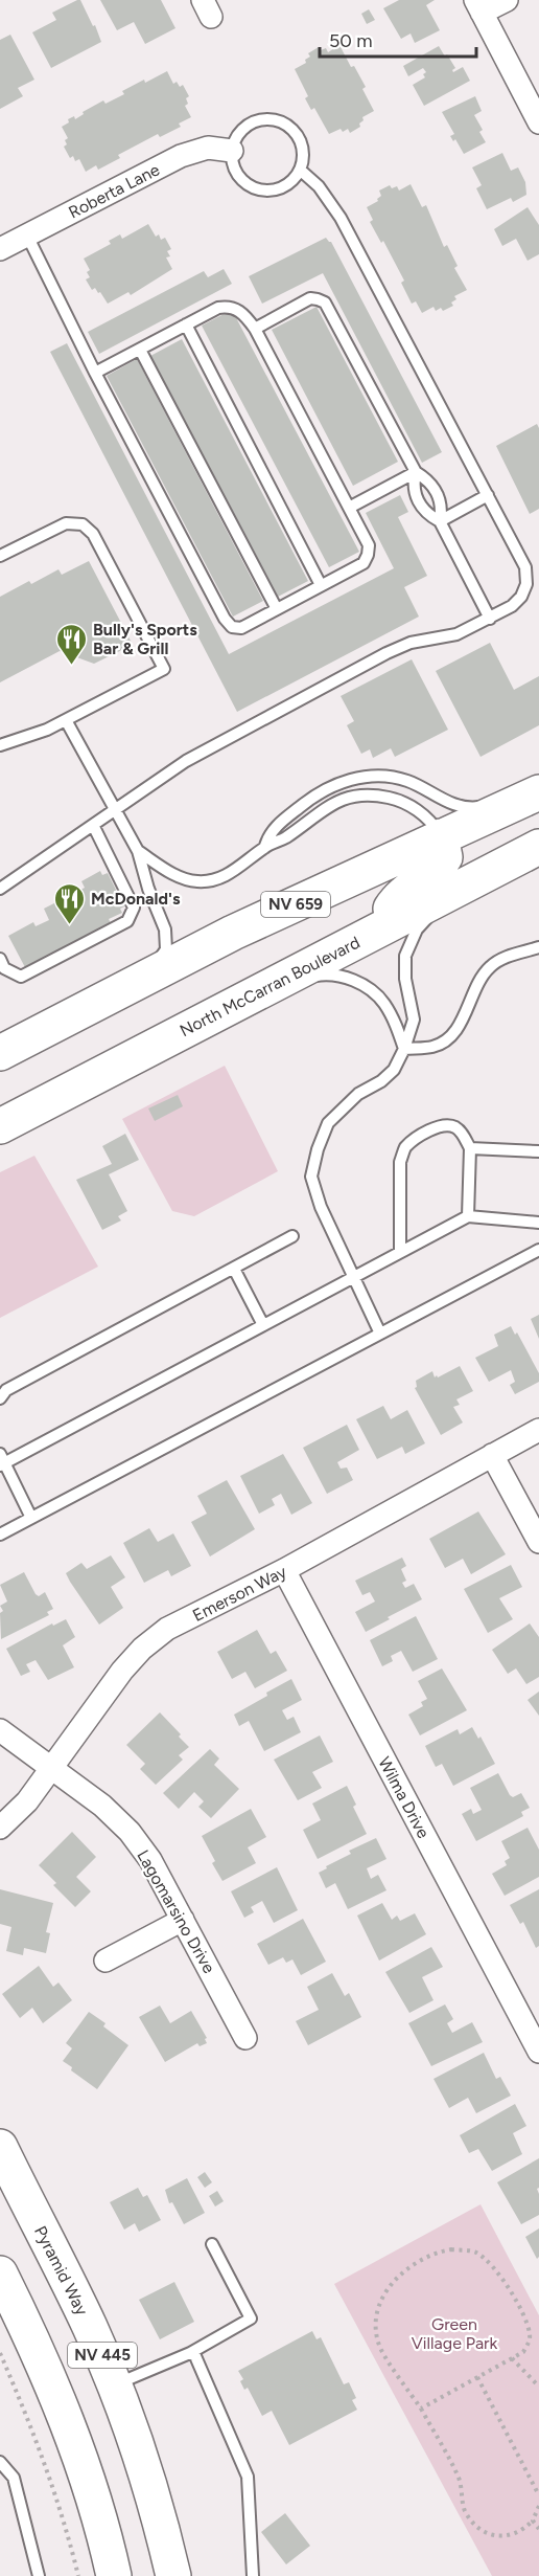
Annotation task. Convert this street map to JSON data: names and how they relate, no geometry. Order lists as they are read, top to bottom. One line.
{"streets":{"main road":["NV 659","North McCarran Boulevard","Pyramid Way","NV 445"],"street":["Roberta Lane","Emerson Way","Wilma Drive","Lagomarsino Drive"]},"crossings":[["Emerson Way","Wilma Drive"],["Emerson Way","Lagomarsino Drive"]],"parks":["Green Village Park"],"places":{"restaurant":["Bully's Sports Bar & Grill","McDonald's"]},"scale_bar":"50 m"}
